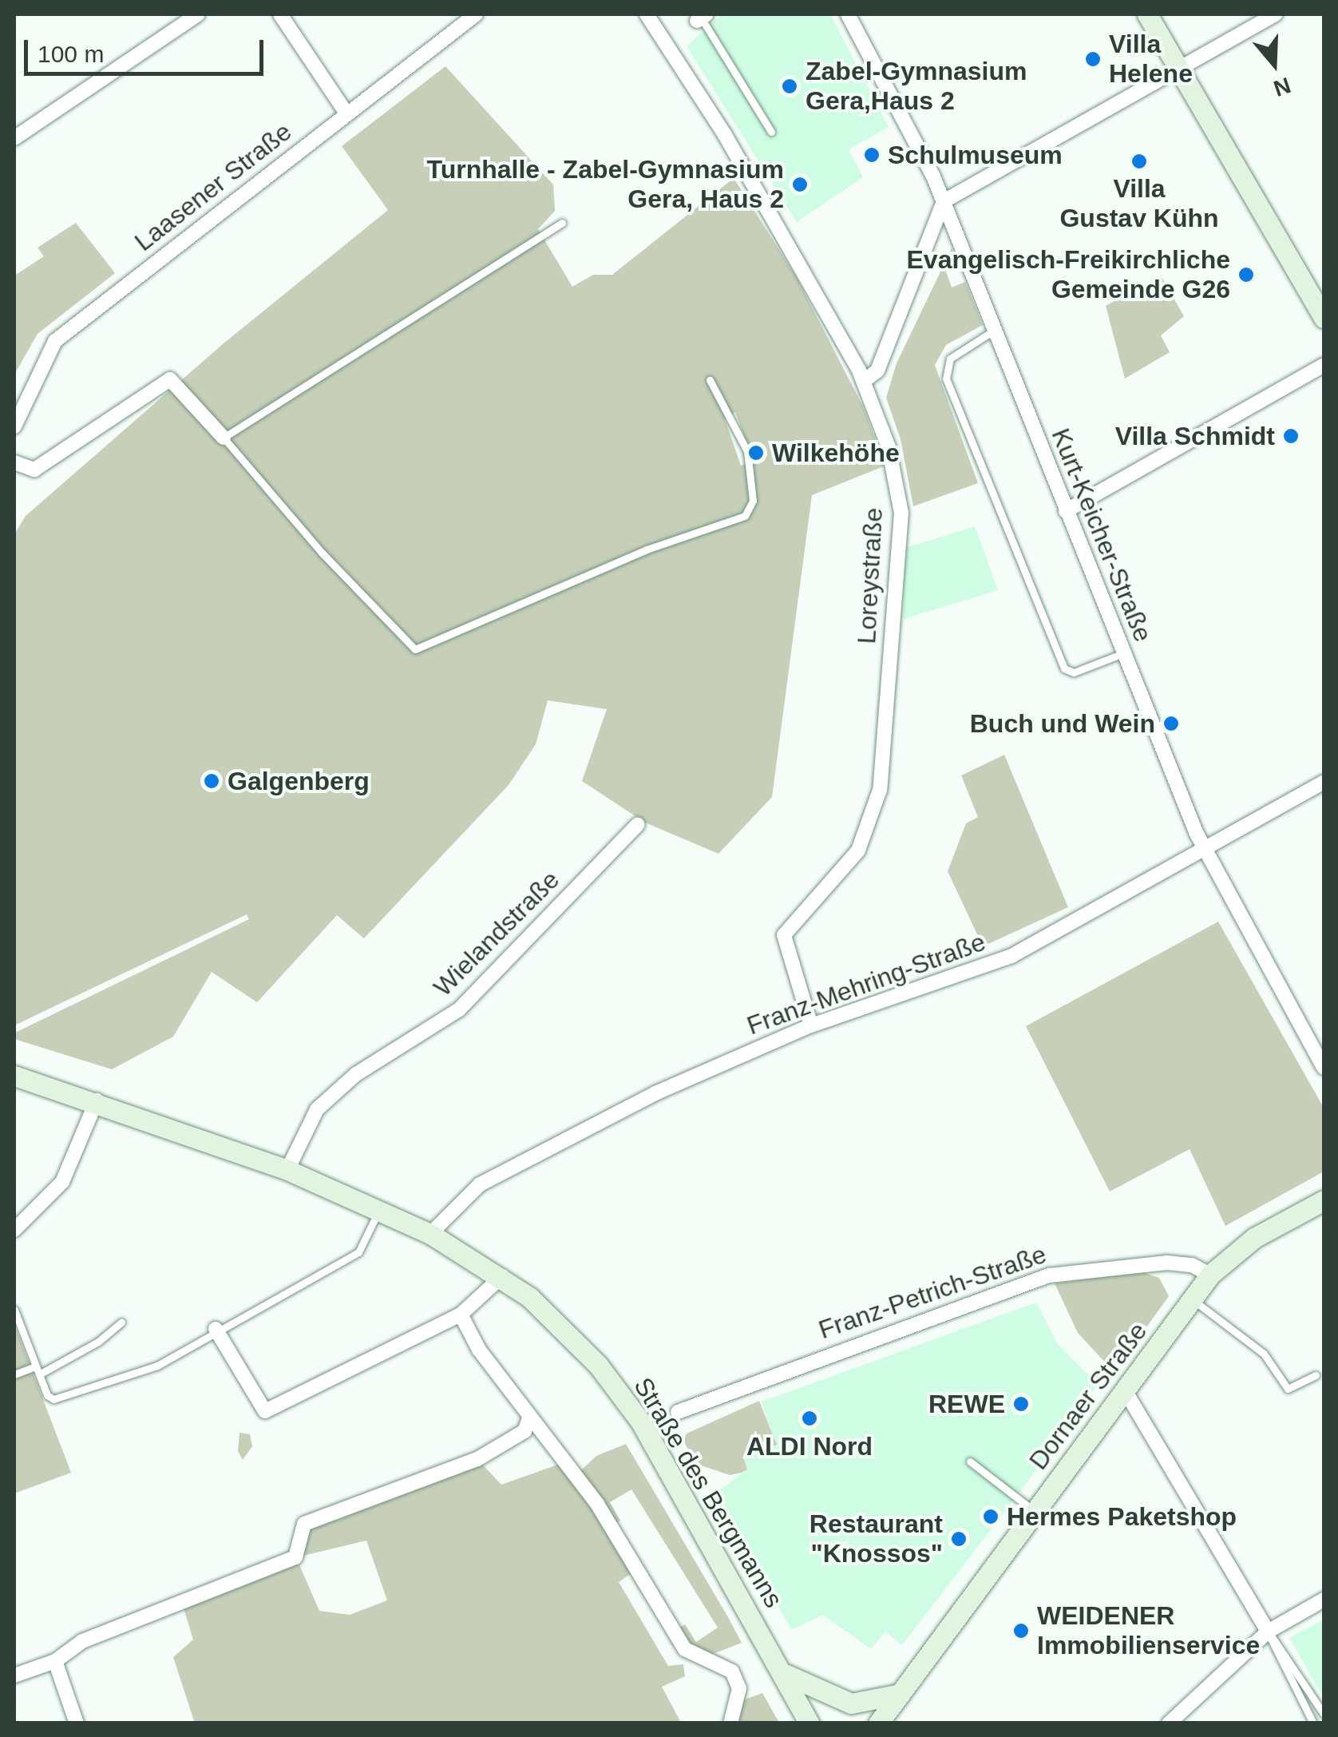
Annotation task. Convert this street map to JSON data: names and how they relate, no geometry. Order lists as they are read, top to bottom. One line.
{"streets":{"street":["Laasener Straße","Kurt-Keicher-Straße","Loreystraße","Wielandstraße","Franz-Mehring-Straße","Franz-Petrich-Straße","Dornaer Straße","Straße des Bergmanns"]},"crossings":[["Kurt-Keicher-Straße","Franz-Mehring-Straße"],["Loreystraße","Franz-Mehring-Straße"],["Wielandstraße","Straße des Bergmanns"],["Franz-Mehring-Straße","Straße des Bergmanns"],["Franz-Petrich-Straße","Dornaer Straße"]],"places":["Villa Helene","Zabel-Gymnasium Gera,Haus 2","Schulmuseum","Villa Gustav Kühn","Turnhalle - Zabel-Gymnasium Gera, Haus 2","Evangelisch-Freikirchliche Gemeinde G26","Villa Schmidt","Wilkehöhe","Buch und Wein","Galgenberg","REWE","ALDI Nord","Hermes Paketshop","Restaurant \"Knossos\"","WEIDENER Immobilienservice"],"scale_bar":"100 m","north":"bottom"}
